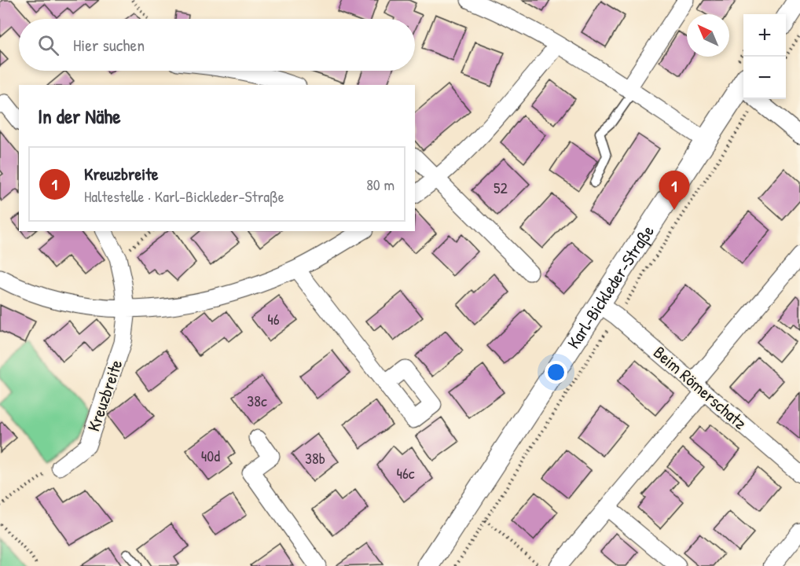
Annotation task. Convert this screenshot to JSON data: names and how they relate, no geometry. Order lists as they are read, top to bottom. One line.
{"streets":{"street":["Karl-Bickleder-Straße","Beim Römerschatz","Kreuzbreite"]},"crossings":[["Karl-Bickleder-Straße","Beim Römerschatz"]],"house_numbers":["52","46","38c","40d","38b","46c"],"north":"top left","page":{"map_buttons":["+","−"],"search":"Hier suchen","heading":"In der Nähe","list":[{"mark":"1","name":"Kreuzbreite","note":"Haltestelle · Karl-Bickleder-Straße","value":"80 m"}],"pins":"1"}}
